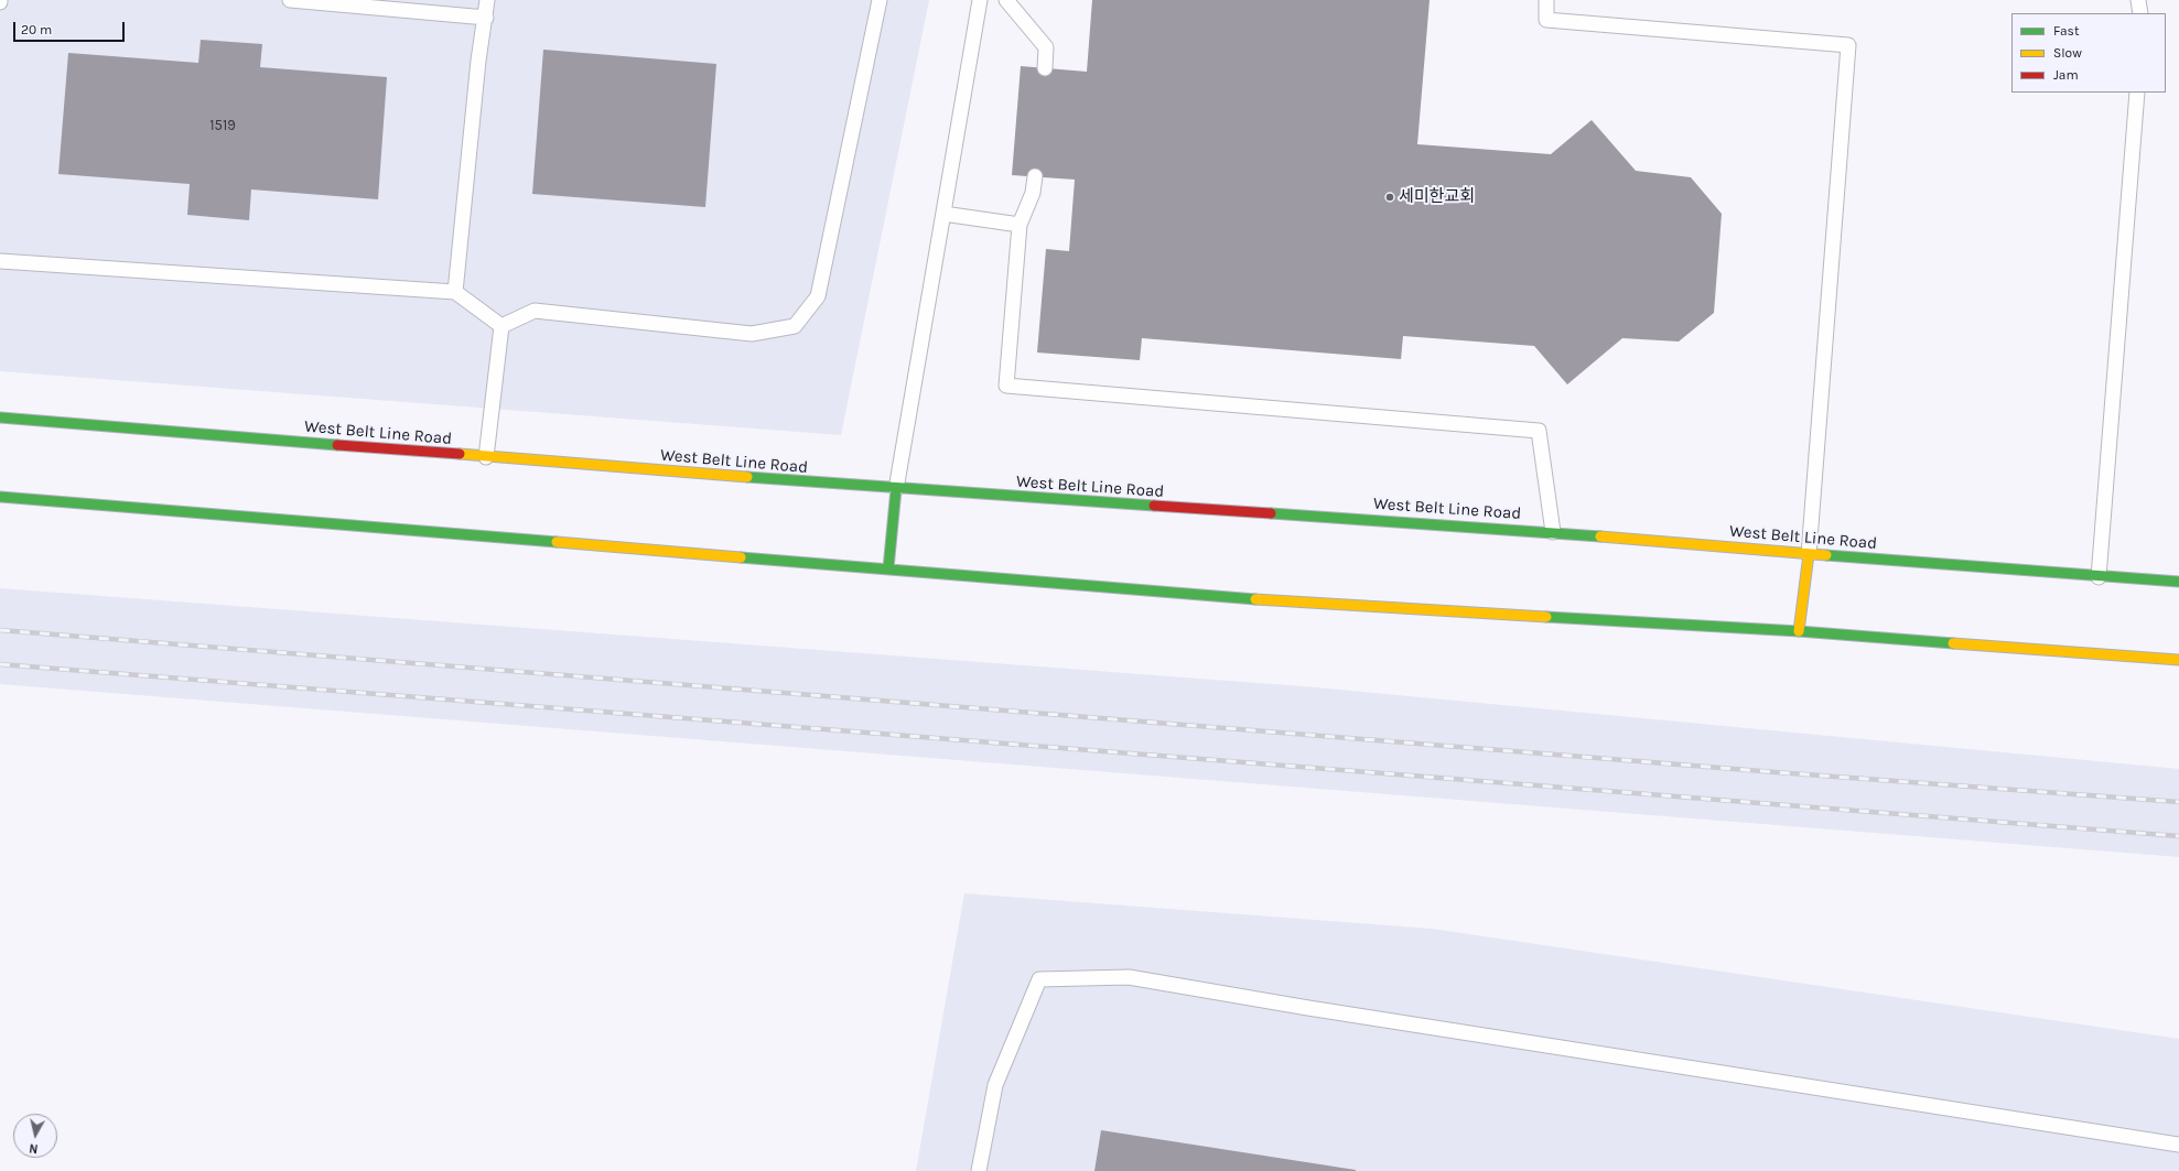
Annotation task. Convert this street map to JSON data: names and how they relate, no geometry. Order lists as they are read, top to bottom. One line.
{"streets":{"main road":["West Belt Line Road"]},"places":["세미한교회"],"house_numbers":["1519"],"legend":["Fast","Slow","Jam"],"scale_bar":"20 m","north":"bottom"}
